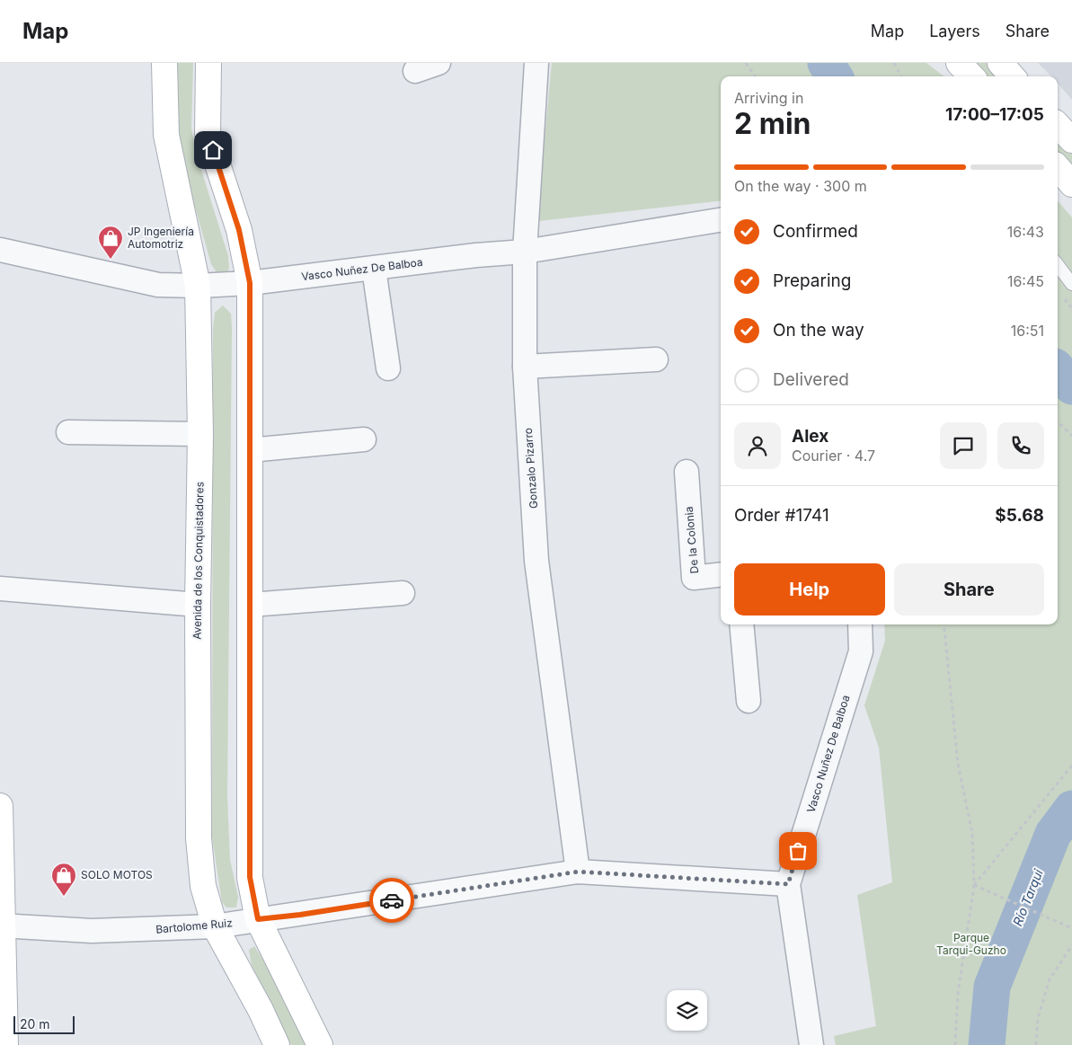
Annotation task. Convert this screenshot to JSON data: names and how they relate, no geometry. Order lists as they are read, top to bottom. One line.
{"streets":{"main road":["Avenida de los Conquistadores"],"street":["Vasco Nuñez De Balboa","Gonzalo Pizarro","De la Colonia","Bartolome Ruiz"]},"crossings":[["Vasco Nuñez De Balboa","Gonzalo Pizarro"],["Vasco Nuñez De Balboa","Avenida de los Conquistadores"],["Vasco Nuñez De Balboa","Bartolome Ruiz"],["Gonzalo Pizarro","Bartolome Ruiz"],["Avenida de los Conquistadores","Bartolome Ruiz"]],"water":["Río Tarqui"],"parks":["Parque Tarqui-Guzho"],"places":{"shop":["JP Ingeniería Automotriz","SOLO MOTOS"]},"scale_bar":"20 m","page":{"header":"Map","nav":["Map","Layers","Share"],"heading":["2 min","Arriving in","17:00–17:05"],"panel":["Alex","Courier · 4.7","Order #1741","$5.68"],"bar":"On the way · 300 m","list":[["Confirmed","16:43"],["Preparing","16:45"],["On the way","16:51"],"Delivered"],"buttons":["Help","Share"],"scale":"20 m"}}
